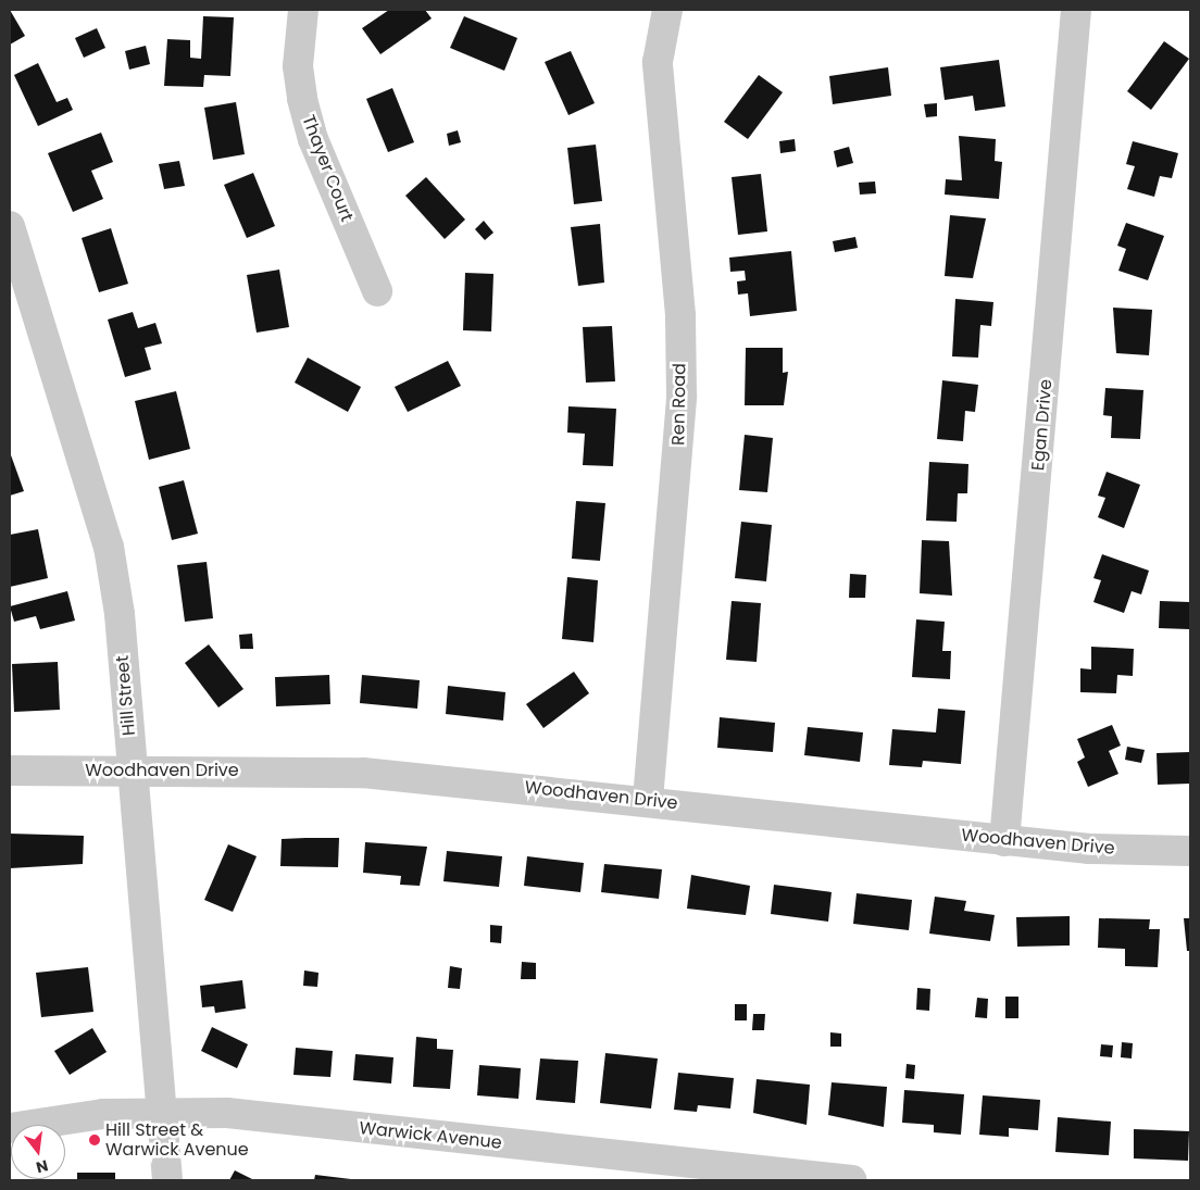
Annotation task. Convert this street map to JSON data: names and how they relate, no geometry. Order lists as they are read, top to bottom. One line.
{"streets":{"street":["Thayer Court","Ren Road","Egan Drive","Hill Street","Woodhaven Drive","Warwick Avenue"]},"crossings":[["Ren Road","Woodhaven Drive"],["Egan Drive","Woodhaven Drive"],["Hill Street","Woodhaven Drive"],["Hill Street","Warwick Avenue"]],"places":["Hill Street & Warwick Avenue"],"north":"bottom"}
